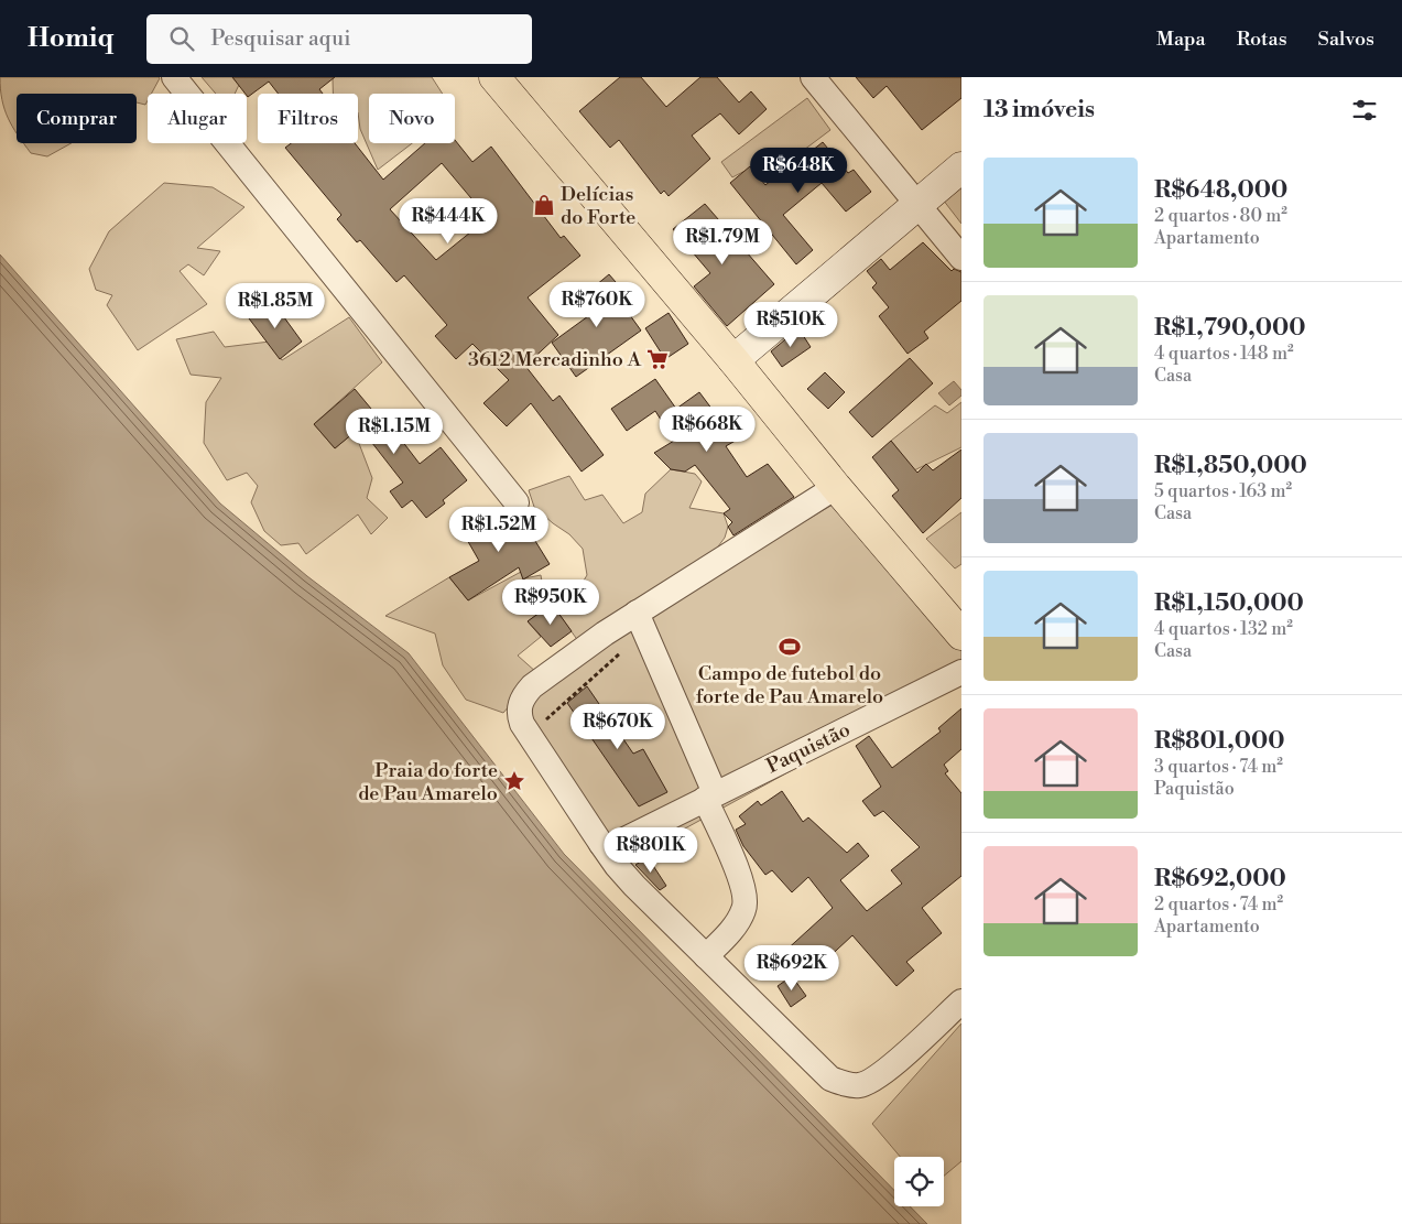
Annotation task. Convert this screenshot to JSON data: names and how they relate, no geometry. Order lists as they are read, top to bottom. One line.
{"streets":{"street":["Paquistão"]},"places":{"shop":["Delícias do Forte"],"supermarket":["3612 Mercadinho A"],"sports":["Campo de futebol do forte de Pau Amarelo"],"place":["Praia do forte de Pau Amarelo"]},"page":{"header":"Homiq","search":"Pesquisar aqui","nav":["Mapa","Rotas","Salvos"],"heading":"13 imóveis","chip":["Comprar","Alugar","Filtros","Novo"],"list":[{"name":"R$648,000","note":"2 quartos · 80 m² · Apartamento"},{"name":"R$1,790,000","note":"4 quartos · 148 m² · Casa"},{"name":"R$1,850,000","note":"5 quartos · 163 m² · Casa"},{"name":"R$1,150,000","note":"4 quartos · 132 m² · Casa"},{"name":"R$801,000","note":"3 quartos · 74 m² · Paquistão"},{"name":"R$692,000","note":"2 quartos · 74 m² · Apartamento"}],"price":["R$648K","R$444K","R$1.79M","R$760K","R$1.85M","R$510K","R$668K","R$1.15M","R$1.52M","R$950K","R$670K","R$801K","R$692K"]}}
